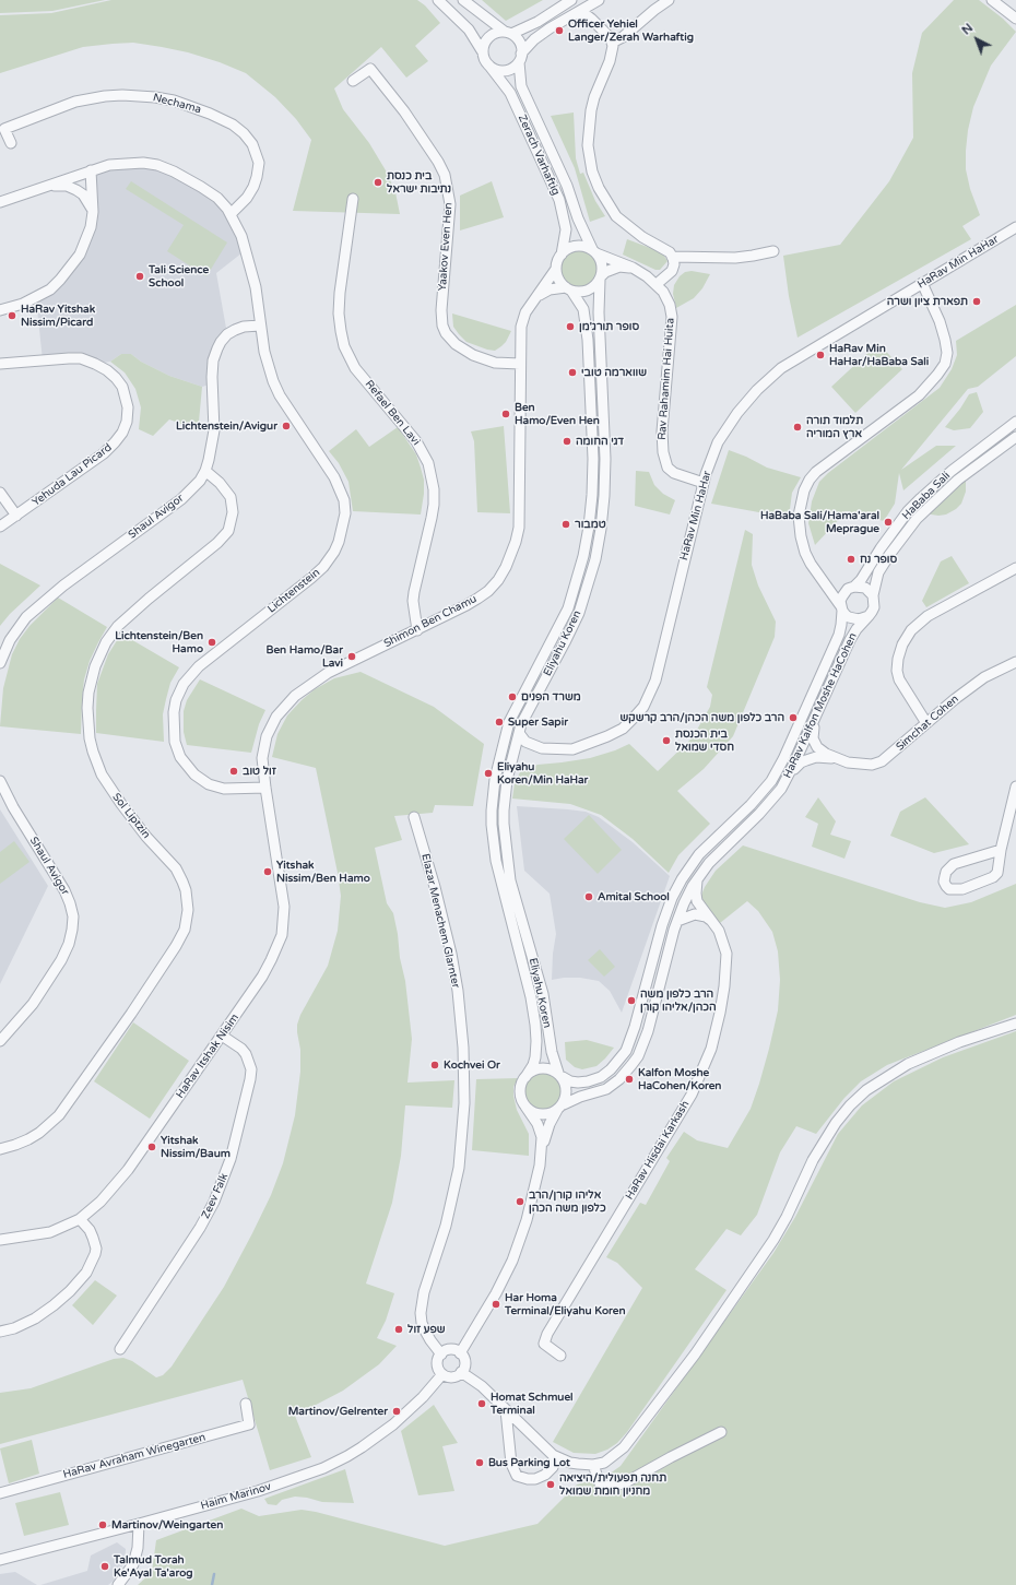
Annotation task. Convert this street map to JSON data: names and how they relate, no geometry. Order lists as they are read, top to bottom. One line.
{"streets":{"street":["Nechama","Zerach Varhaftig","Yaakov Even Hen","HaRav Min HaHar","Rav Rahamim Hai Huita","Refael Ben Lavi","Yehuda Lau Picard","HaBaba Sali","Shaul Avigor","Lichtenstein","Shimon Ben Chamu","Eliyahu Koren","HaRav Kalfon Moshe HaCohen","Simchat Cohen","Sol Liptzin","Elazar Menachem Glarnter","HaRav Itshak Nisim","HaRav Hisdai Karkash","Zeev Falk","HaRav Avraham Winegarten","Haim Marinov"]},"crossings":[["Nechama","Lichtenstein"],["Zerach Varhaftig","Shimon Ben Chamu"],["Zerach Varhaftig","Eliyahu Koren"],["Yaakov Even Hen","Shimon Ben Chamu"],["HaRav Min HaHar","Rav Rahamim Hai Huita"],["HaRav Min HaHar","Eliyahu Koren"],["Refael Ben Lavi","Shimon Ben Chamu"],["HaBaba Sali","HaRav Kalfon Moshe HaCohen"],["Shaul Avigor","Lichtenstein"],["Shaul Avigor","Sol Liptzin"],["Lichtenstein","Shimon Ben Chamu"],["Lichtenstein","HaRav Itshak Nisim"],["Shimon Ben Chamu","Eliyahu Koren"],["Shimon Ben Chamu","HaRav Itshak Nisim"],["Eliyahu Koren","HaRav Kalfon Moshe HaCohen"],["HaRav Kalfon Moshe HaCohen","HaRav Hisdai Karkash"],["Elazar Menachem Glarnter","Haim Marinov"],["HaRav Itshak Nisim","Zeev Falk"]],"places":["Officer Yehiel Langer/Zerah Warhaftig","בית כנסת נתיבות ישראל","Tali Science School","תפארת ציון ושרה","HaRav Yitshak Nissim/Picard","סופר תורג'מן","HaRav Min HaHar/HaBaba Sali","שווארמה טובי","Ben Hamo/Even Hen","Lichtenstein/Avigur","תלמוד תורה ארץ המוריה","דגי החומה","HaBaba Sali/Hama'aral Meprague","טמבור","סופר נח","Lichtenstein/Ben Hamo","Ben Hamo/Bar Lavi","משרד הפנים","הרב כלפון משה הכהן/הרב קרשקש","Super Sapir","בית הכנסת חסדי שמואל","זול טוב","Eliyahu Koren/Min HaHar","Yitshak Nissim/Ben Hamo","Amital School","הרב כלפון משה הכהן/אליהו קורן","Kochvei Or","Kalfon Moshe HaCohen/Koren","Yitshak Nissim/Baum","אליהו קורן/הרב כלפון משה הכהן","Har Homa Terminal/Eliyahu Koren","שפע זול","Homat Schmuel Terminal","Martinov/Gelrenter","Bus Parking Lot","תחנה תפעולית/היציאה מחניון חומת שמואל","Martinov/Weingarten","Talmud Torah Ke'Ayal Ta'arog"],"north":"top left"}
